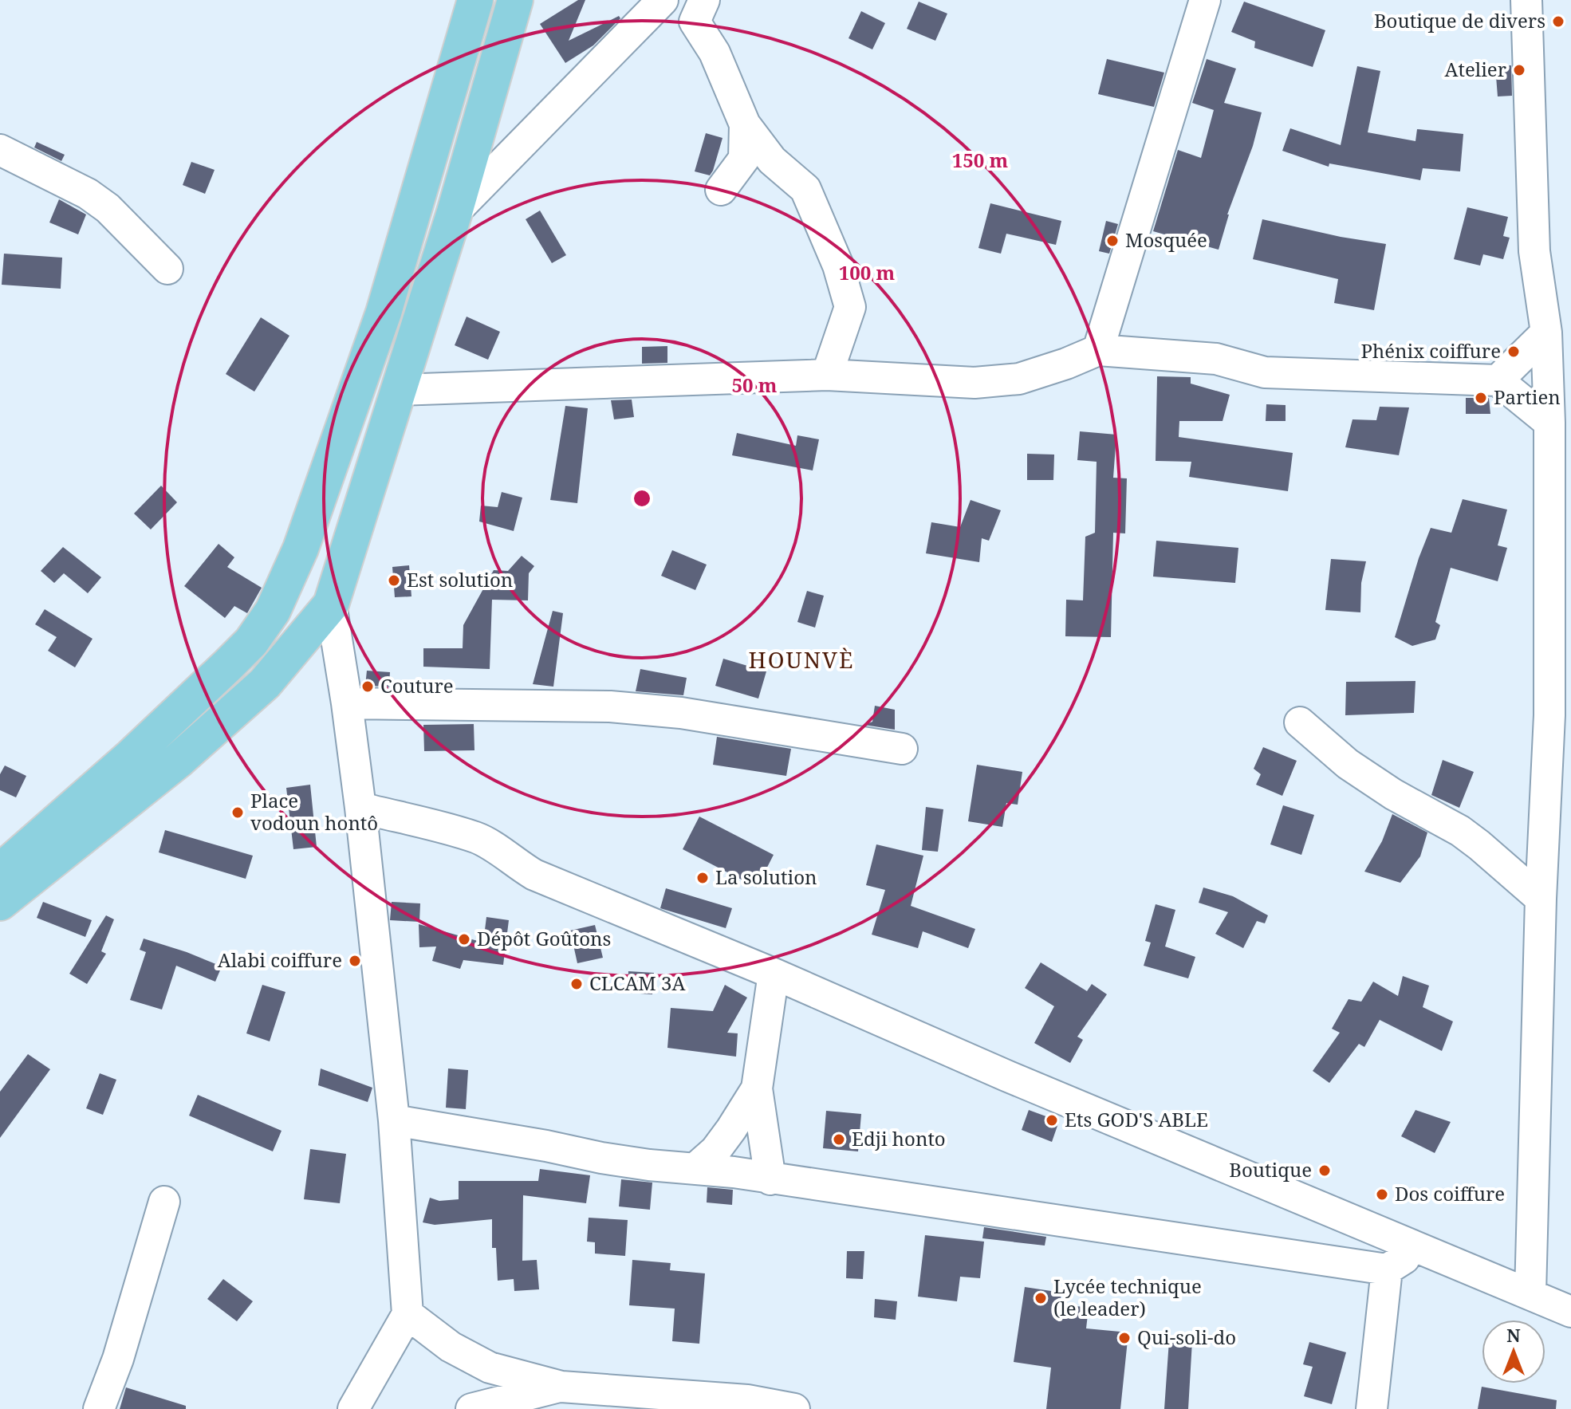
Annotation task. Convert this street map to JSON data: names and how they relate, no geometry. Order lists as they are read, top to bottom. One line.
{"districts":["HOUNVÈ"],"places":["Boutique de divers","Atelier","Mosquée","Phénix coiffure","Partien","Est solution","Couture","Place vodoun hontô","La solution","Dépôt Goûtons","Alabi coiffure","CLCAM 3A","Ets GOD'S ABLE","Edji honto","Boutique","Dos coiffure","Lycée technique (le leader)","Qui-soli-do"],"north":"top","rings":["150 m","100 m","50 m"]}
